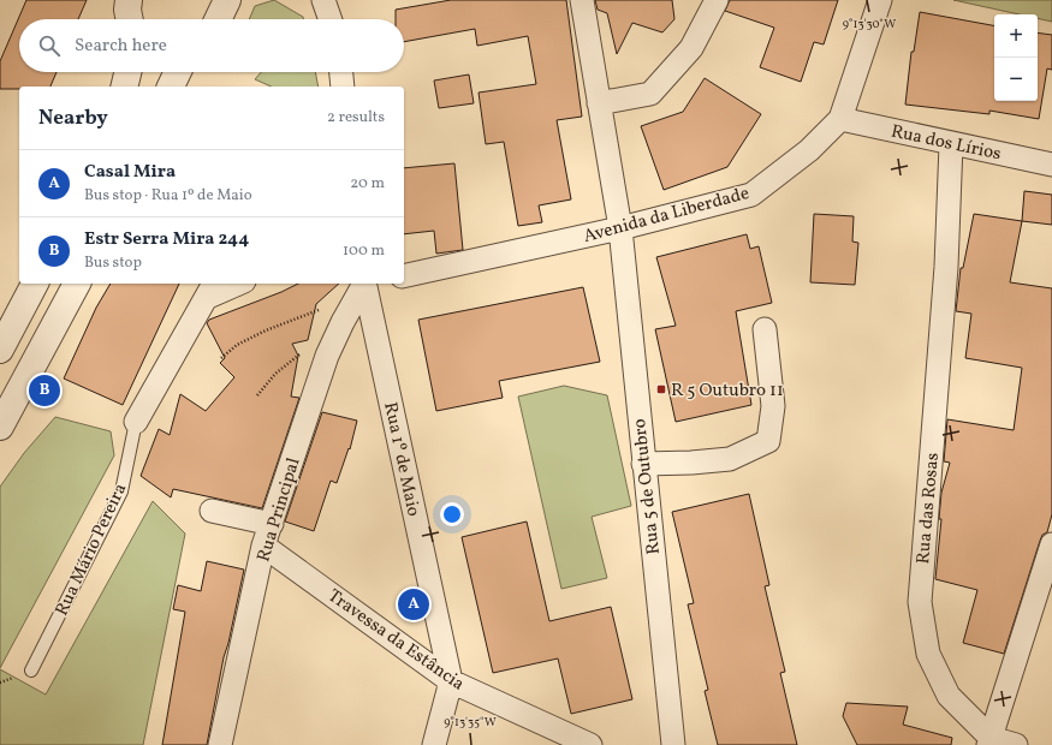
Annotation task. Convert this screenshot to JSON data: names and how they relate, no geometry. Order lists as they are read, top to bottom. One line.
{"streets":{"street":["Rua dos Lírios","Avenida da Liberdade","Rua 1º de Maio","Rua 5 de Outubro","Rua das Rosas","Rua Principal","Rua Mário Pereira","Travessa da Estância"]},"crossings":[["Rua dos Lírios","Avenida da Liberdade"],["Rua dos Lírios","Rua das Rosas"],["Avenida da Liberdade","Rua 5 de Outubro"],["Rua 1º de Maio","Travessa da Estância"],["Rua Principal","Travessa da Estância"]],"places":{"transit":["R 5 Outubro 11"]},"page":{"map_buttons":["+","−"],"search":"Search here","heading":["Nearby","2 results"],"list":[{"mark":"A","name":"Casal Mira","note":"Bus stop · Rua 1º de Maio","value":"20 m"},{"mark":"B","name":"Estr Serra Mira 244","note":"Bus stop","value":"100 m"}],"pins":["B","A"]},"coordinates":["9°13'30\"W","9°13'35\"W"]}
